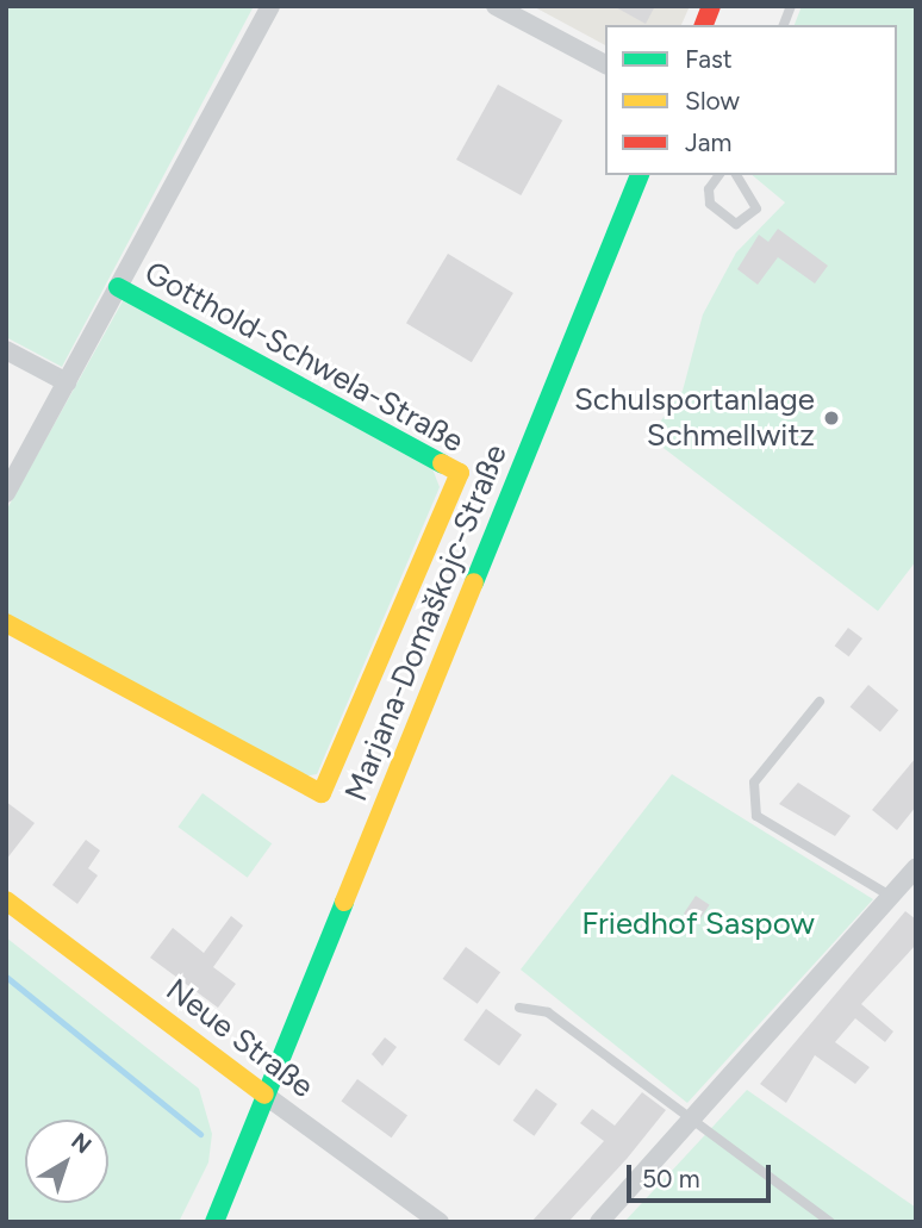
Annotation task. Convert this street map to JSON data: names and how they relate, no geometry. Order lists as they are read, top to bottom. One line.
{"streets":{"street":["Gotthold-Schwela-Straße","Marjana-Domaškojc-Straße","Neue Straße"]},"crossings":[["Marjana-Domaškojc-Straße","Neue Straße"]],"parks":["Friedhof Saspow"],"places":["Schulsportanlage Schmellwitz"],"legend":["Fast","Slow","Jam"],"scale_bar":"50 m","north":"top right"}
